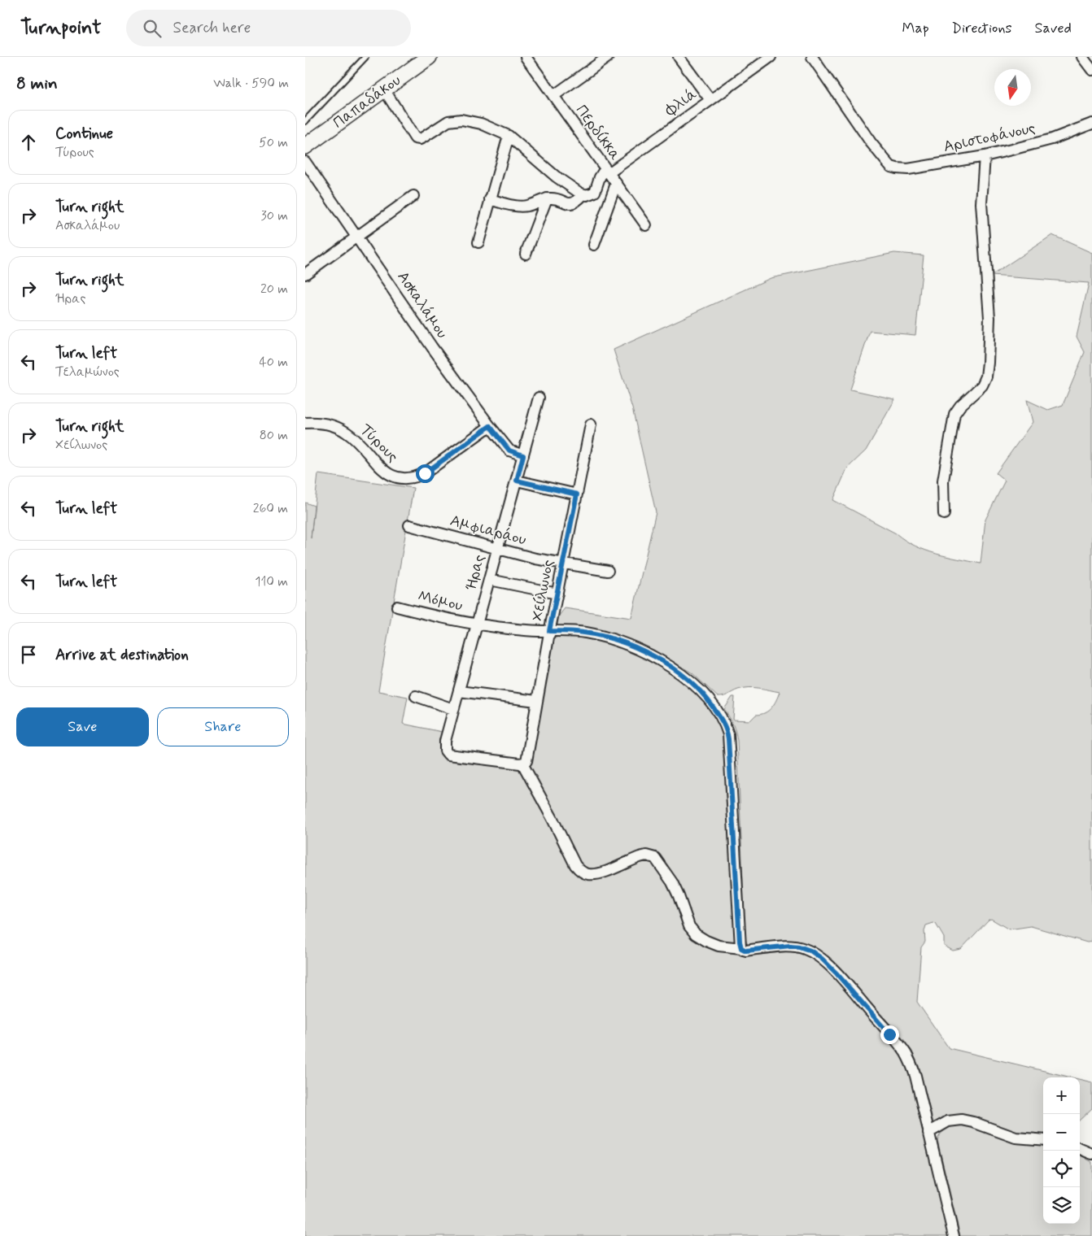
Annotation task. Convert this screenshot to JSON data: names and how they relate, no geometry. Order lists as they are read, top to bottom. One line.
{"streets":{"street":["Παπαδάκου","Φλιά","Περδίκκα","Αριστοφάνους","Ασκαλάμου","Τύρους","Αμφιαράου","Ήρας","Χείλωνος","Μόμου"]},"crossings":[["Φλιά","Περδίκκα"],["Ασκαλάμου","Τύρους"],["Ασκαλάμου","Ήρας"],["Αμφιαράου","Ήρας"],["Αμφιαράου","Χείλωνος"],["Ήρας","Χείλωνος"],["Ήρας","Μόμου"],["Χείλωνος","Μόμου"]],"north":"bottom","page":{"header":"Turnpoint","search":"Search here","nav":["Map","Directions","Saved"],"heading":["8 min","Walk · 590 m"],"list":[["Continue","Τύρους","50 m"],["Turn right","Ασκαλάμου","30 m"],["Turn right","Ήρας","20 m"],["Turn left","Τελαμώνος","40 m"],["Turn right","Χείλωνος","80 m"],["Turn left","260 m"],["Turn left","110 m"],"Arrive at destination"],"buttons":["Save","Share"],"map_buttons":["+","−"]}}
